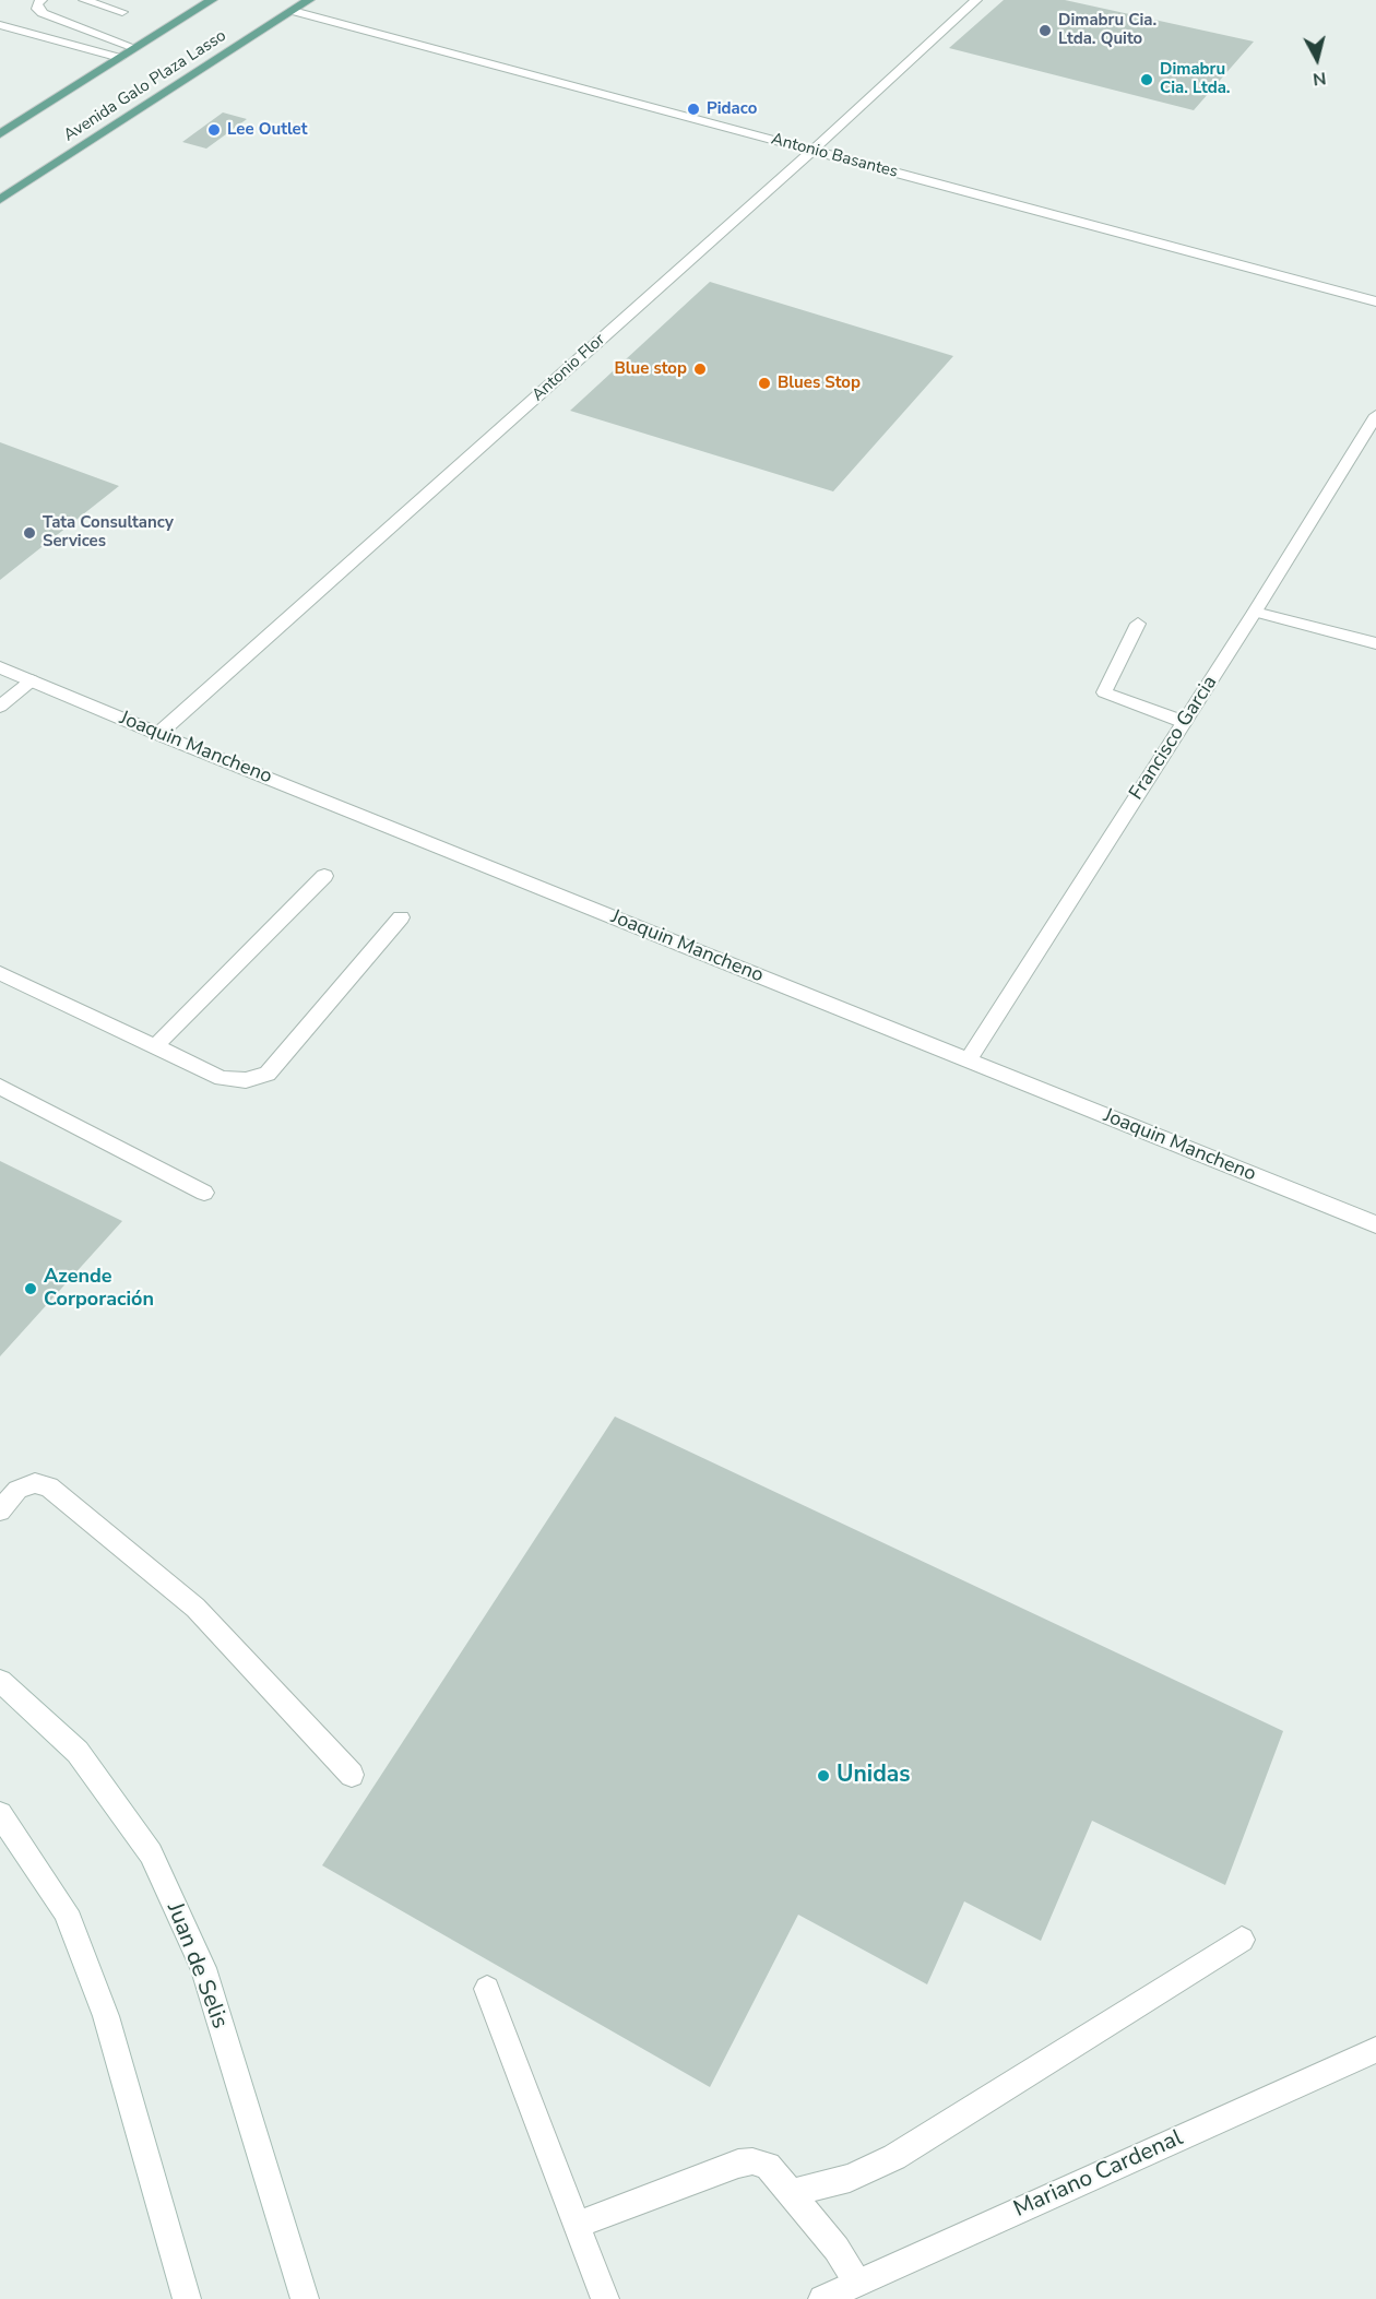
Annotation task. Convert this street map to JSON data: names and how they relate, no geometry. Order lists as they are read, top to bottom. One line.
{"streets":{"main road":["Avenida Galo Plaza Lasso"],"street":["Antonio Basantes","Antonio Flor","Francisco Garcia","Joaquin Mancheno","Juan de Selis","Mariano Cardenal"]},"crossings":[["Avenida Galo Plaza Lasso","Antonio Basantes"],["Antonio Basantes","Antonio Flor"],["Antonio Flor","Joaquin Mancheno"],["Francisco Garcia","Joaquin Mancheno"]],"places":["Dimabru Cia. Ltda. Quito","Dimabru Cia. Ltda.","Pidaco","Lee Outlet","Blue stop","Blues Stop","Tata Consultancy Services","Azende Corporación","Unidas"],"north":"bottom"}
